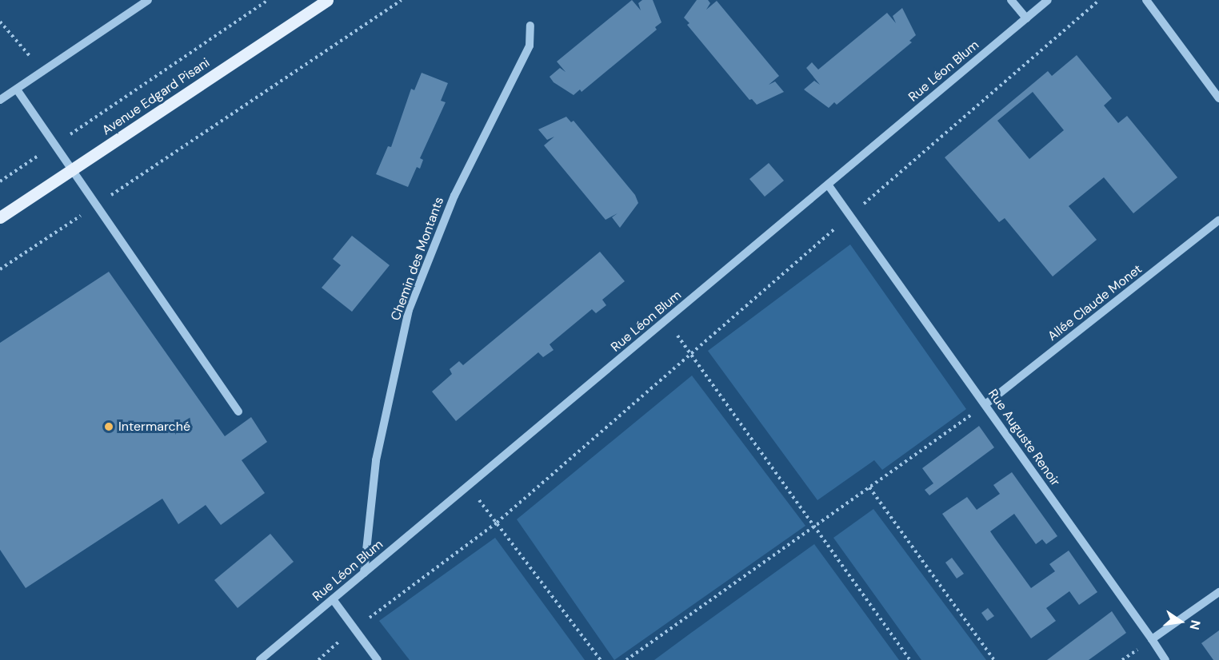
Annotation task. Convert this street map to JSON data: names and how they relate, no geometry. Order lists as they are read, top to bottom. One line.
{"streets":{"main road":["Avenue Edgard Pisani"],"street":["Rue Léon Blum","Chemin des Montants","Allée Claude Monet","Rue Auguste Renoir"]},"crossings":[["Rue Léon Blum","Chemin des Montants"],["Rue Léon Blum","Rue Auguste Renoir"],["Allée Claude Monet","Rue Auguste Renoir"]],"places":["Intermarché"],"north":"right"}
